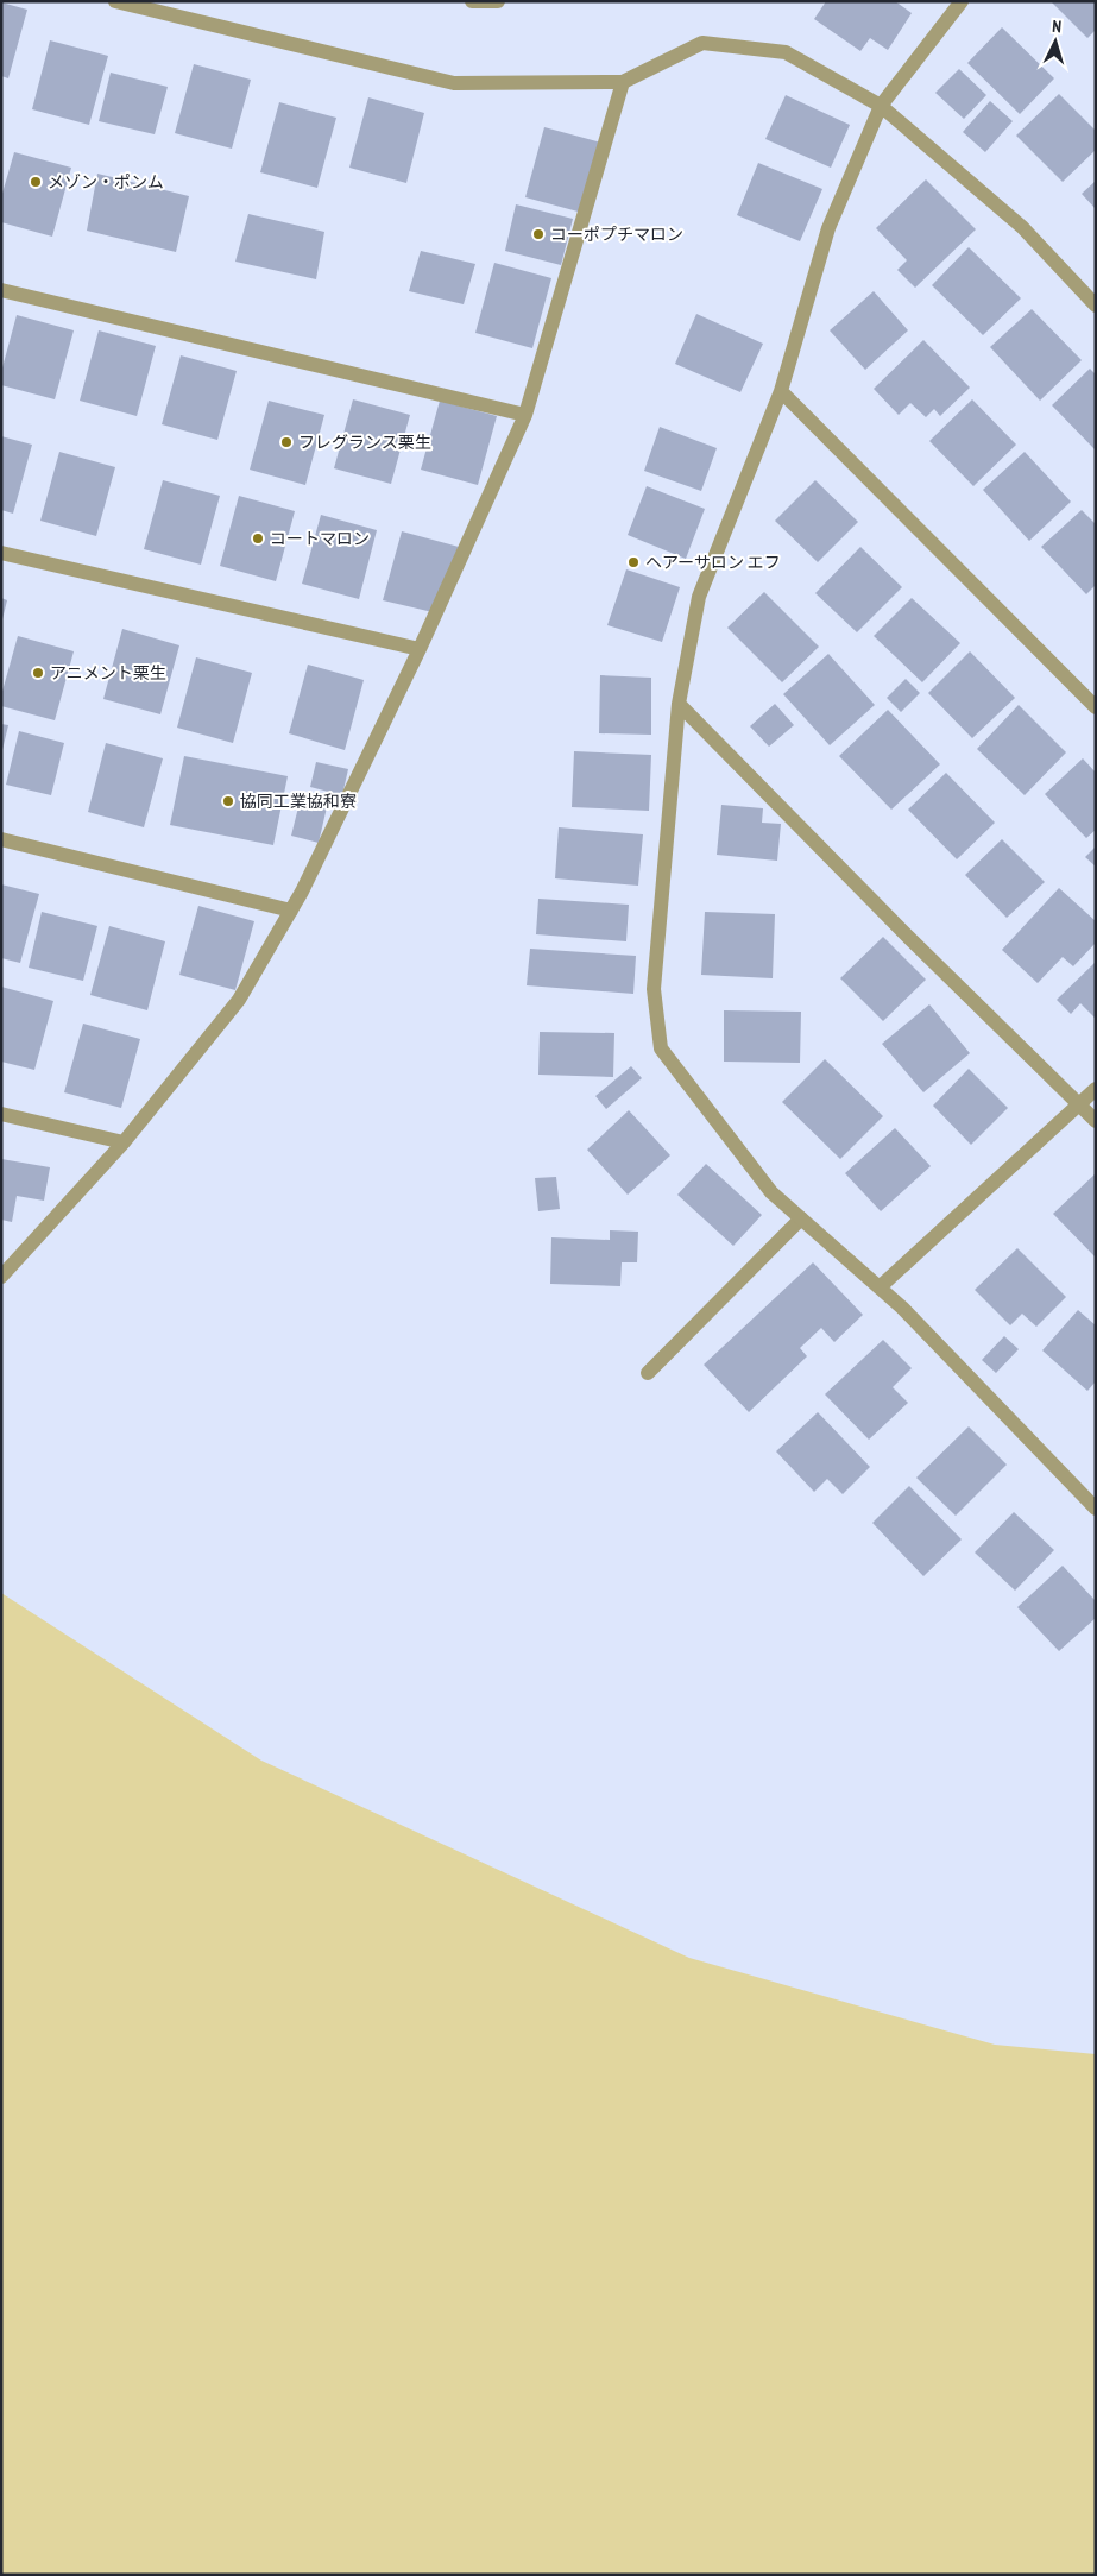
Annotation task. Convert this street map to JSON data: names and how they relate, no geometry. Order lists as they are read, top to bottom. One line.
{"places":["メゾン・ポンム","コーポプチマロン","フレグランス栗生","コートマロン","ヘアーサロン エフ","アニメント栗生","協同工業協和寮"],"north":"top"}
